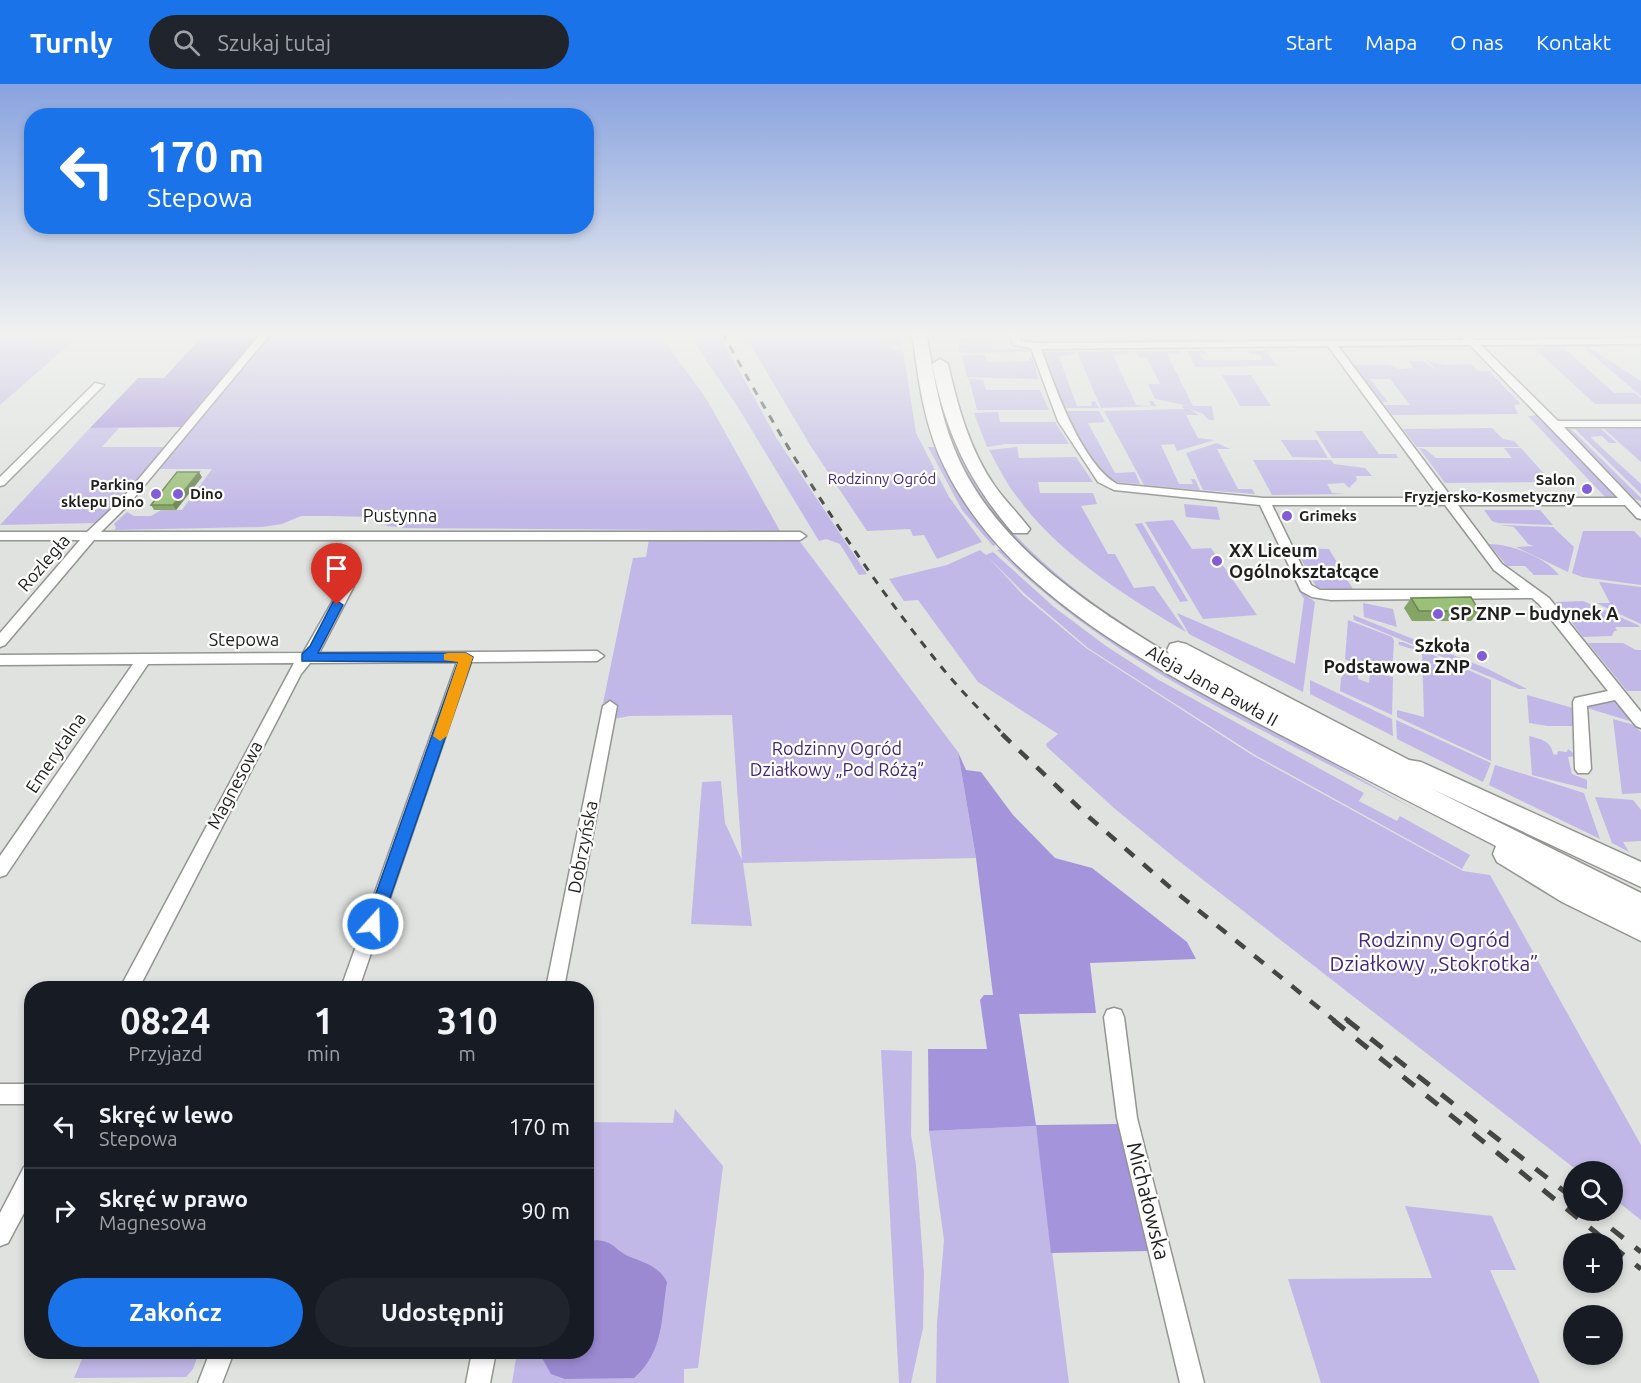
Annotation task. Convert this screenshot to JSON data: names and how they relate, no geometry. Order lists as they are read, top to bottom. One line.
{"streets":{"main road":["Aleja Jana Pawła II"],"street":["Pustynna","Rozległa","Stepowa","Emerytalna","Magnesowa","Dobrzyńska","Michałowska"]},"crossings":[["Pustynna","Rozległa"],["Stepowa","Emerytalna"],["Stepowa","Magnesowa"]],"parks":["Rodzinny Ogród","Rodzinny Ogród Działkowy „Pod Różą”","Rodzinny Ogród Działkowy „Stokrotka”"],"places":["Salon Fryzjersko-Kosmetyczny","Parking sklepu Dino","Dino","Grimeks","XX Liceum Ogólnokształcące","SP ZNP – budynek A","Szkoła Podstawowa ZNP"],"page":{"header":"Turnly","search":"Szukaj tutaj","nav":["Start","Mapa","O nas","Kontakt"],"turn":["170 m","Stepowa"],"eta":["08:24","Przyjazd","1","min","310","m"],"list":[{"name":"Skręć w lewo","note":"Stepowa","value":"170 m"},{"name":"Skręć w prawo","note":"Magnesowa","value":"90 m"}],"map_buttons":["+","−"],"buttons":["Zakończ","Udostępnij"]}}
